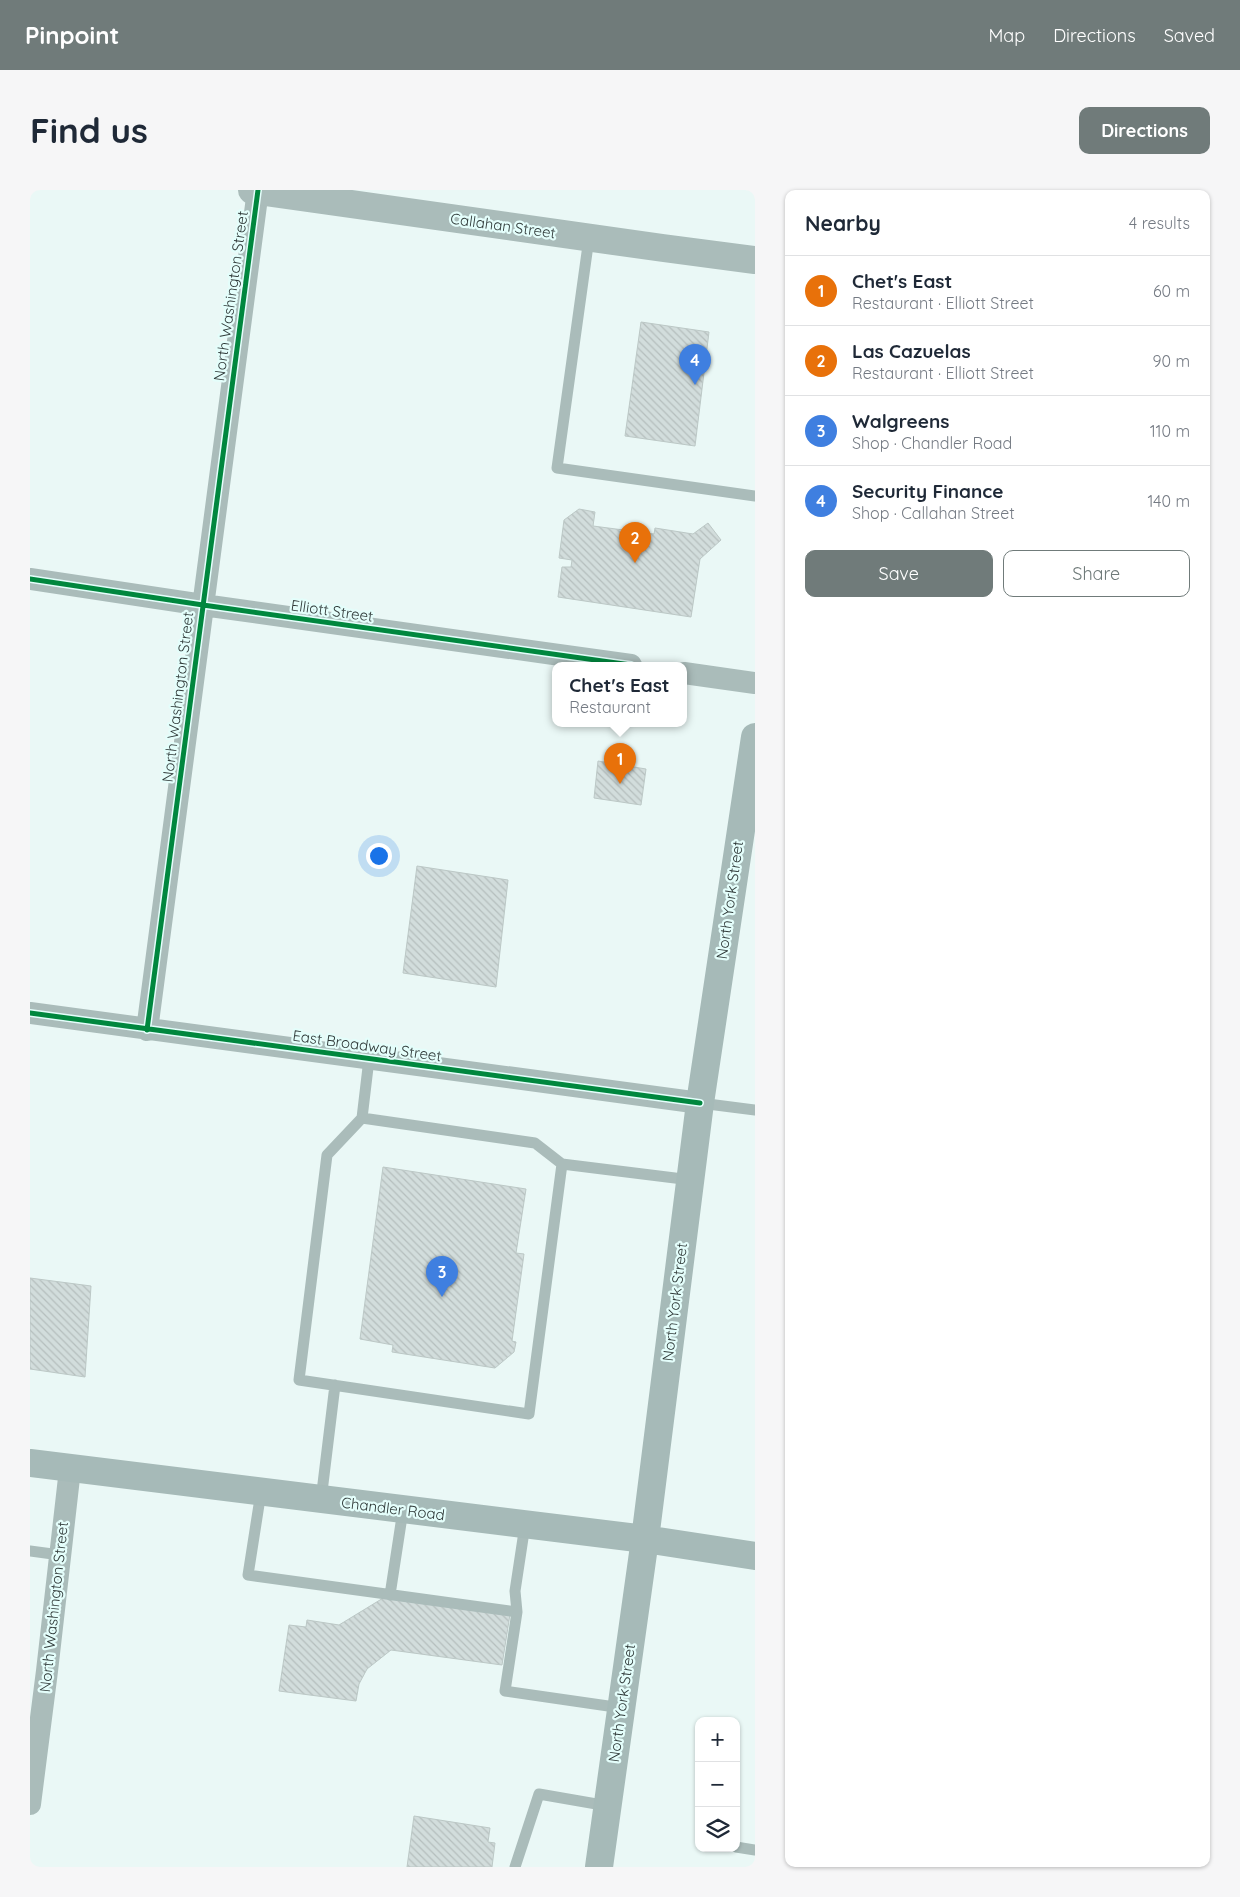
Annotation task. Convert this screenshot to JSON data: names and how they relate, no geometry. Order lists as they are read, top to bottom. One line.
{"streets":{"main road":["North York Street","Chandler Road"],"street":["Callahan Street","North Washington Street","Elliott Street","East Broadway Street"]},"crossings":[["Callahan Street","North Washington Street"],["North Washington Street","Elliott Street"],["North Washington Street","East Broadway Street"],["North Washington Street","Chandler Road"],["North York Street","East Broadway Street"],["North York Street","Chandler Road"]],"page":{"header":"Pinpoint","nav":["Map","Directions","Saved"],"buttons":["Directions",["Save","Share"]],"title":"Find us","heading":["Nearby","4 results"],"list":[{"mark":"1","name":"Chet's East","note":"Restaurant · Elliott Street","value":"60 m"},{"mark":"2","name":"Las Cazuelas","note":"Restaurant · Elliott Street","value":"90 m"},{"mark":"3","name":"Walgreens","note":"Shop · Chandler Road","value":"110 m"},{"mark":"4","name":"Security Finance","note":"Shop · Callahan Street","value":"140 m"}],"pins":["4","2","1","3"],"popup":["Chet's East","Restaurant"],"map_buttons":["+","−"]}}
